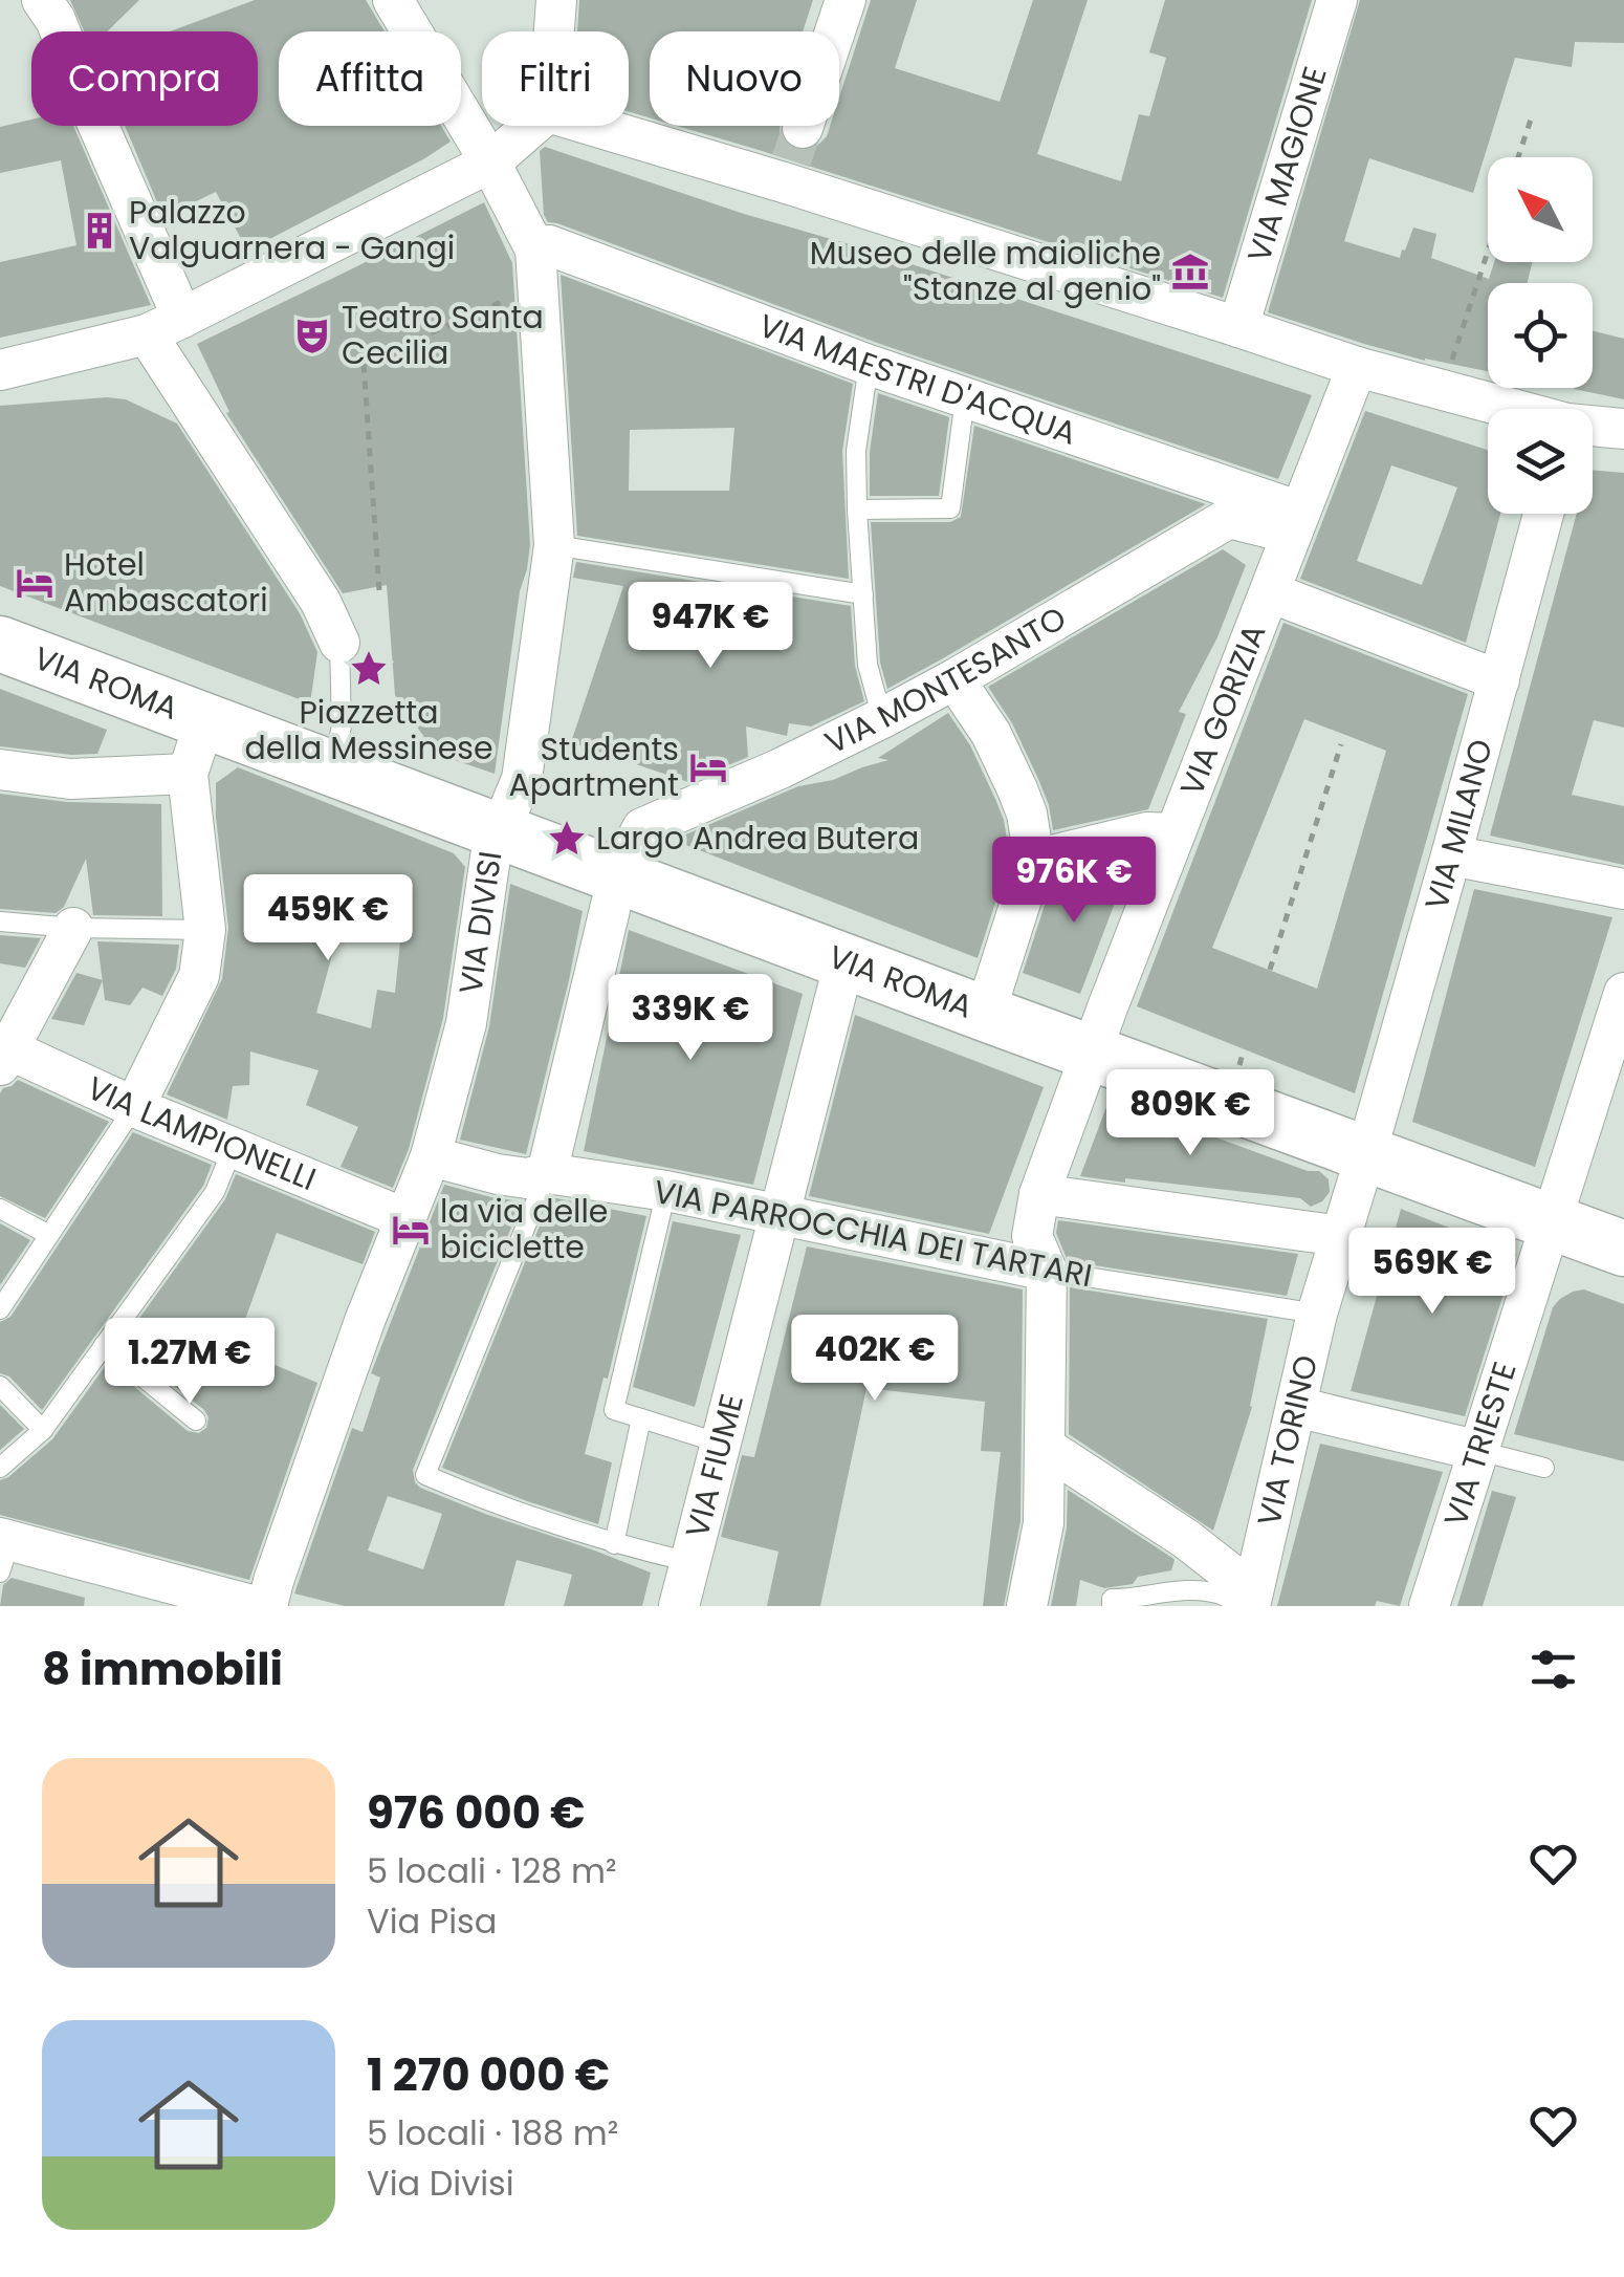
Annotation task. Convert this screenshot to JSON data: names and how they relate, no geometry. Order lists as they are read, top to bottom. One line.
{"streets":{"street":["VIA MAGIONE","VIA MAESTRI D'ACQUA","VIA MONTESANTO","VIA ROMA","VIA GORIZIA","VIA MILANO","VIA DIVISI","VIA LAMPIONELLI","VIA PARROCCHIA DEI TARTARI","VIA TORINO","VIA TRIESTE","VIA FIUME"]},"crossings":[["VIA MAESTRI D'ACQUA","VIA MONTESANTO"],["VIA MAESTRI D'ACQUA","VIA GORIZIA"],["VIA MAESTRI D'ACQUA","VIA DIVISI"],["VIA MONTESANTO","VIA ROMA"],["VIA MONTESANTO","VIA GORIZIA"],["VIA MONTESANTO","VIA PARROCCHIA DEI TARTARI"],["VIA ROMA","VIA GORIZIA"],["VIA ROMA","VIA MILANO"],["VIA ROMA","VIA DIVISI"],["VIA ROMA","VIA TORINO"],["VIA ROMA","VIA TRIESTE"],["VIA ROMA","VIA FIUME"],["VIA GORIZIA","VIA PARROCCHIA DEI TARTARI"],["VIA MILANO","VIA TORINO"],["VIA DIVISI","VIA LAMPIONELLI"],["VIA DIVISI","VIA PARROCCHIA DEI TARTARI"],["VIA PARROCCHIA DEI TARTARI","VIA TORINO"],["VIA PARROCCHIA DEI TARTARI","VIA FIUME"]],"places":{"building":["Palazzo Valguarnera - Gangi"],"museum":["Museo delle maioliche \"Stanze al genio\""],"theatre":["Teatro Santa Cecilia"],"hotel":["Hotel Ambascatori","Students Apartment","la via delle biciclette"],"place":["Piazzetta della Messinese","Largo Andrea Butera"]},"north":"top left","page":{"chip":["Compra","Affitta","Filtri","Nuovo"],"price":["947K €","976K €","459K €","339K €","809K €","569K €","402K €","1.27M €"],"heading":"8 immobili","list":[{"name":"976 000 €","note":"5 locali · 128 m² · Via Pisa"},{"name":"1 270 000 €","note":"5 locali · 188 m² · Via Divisi"}]}}
